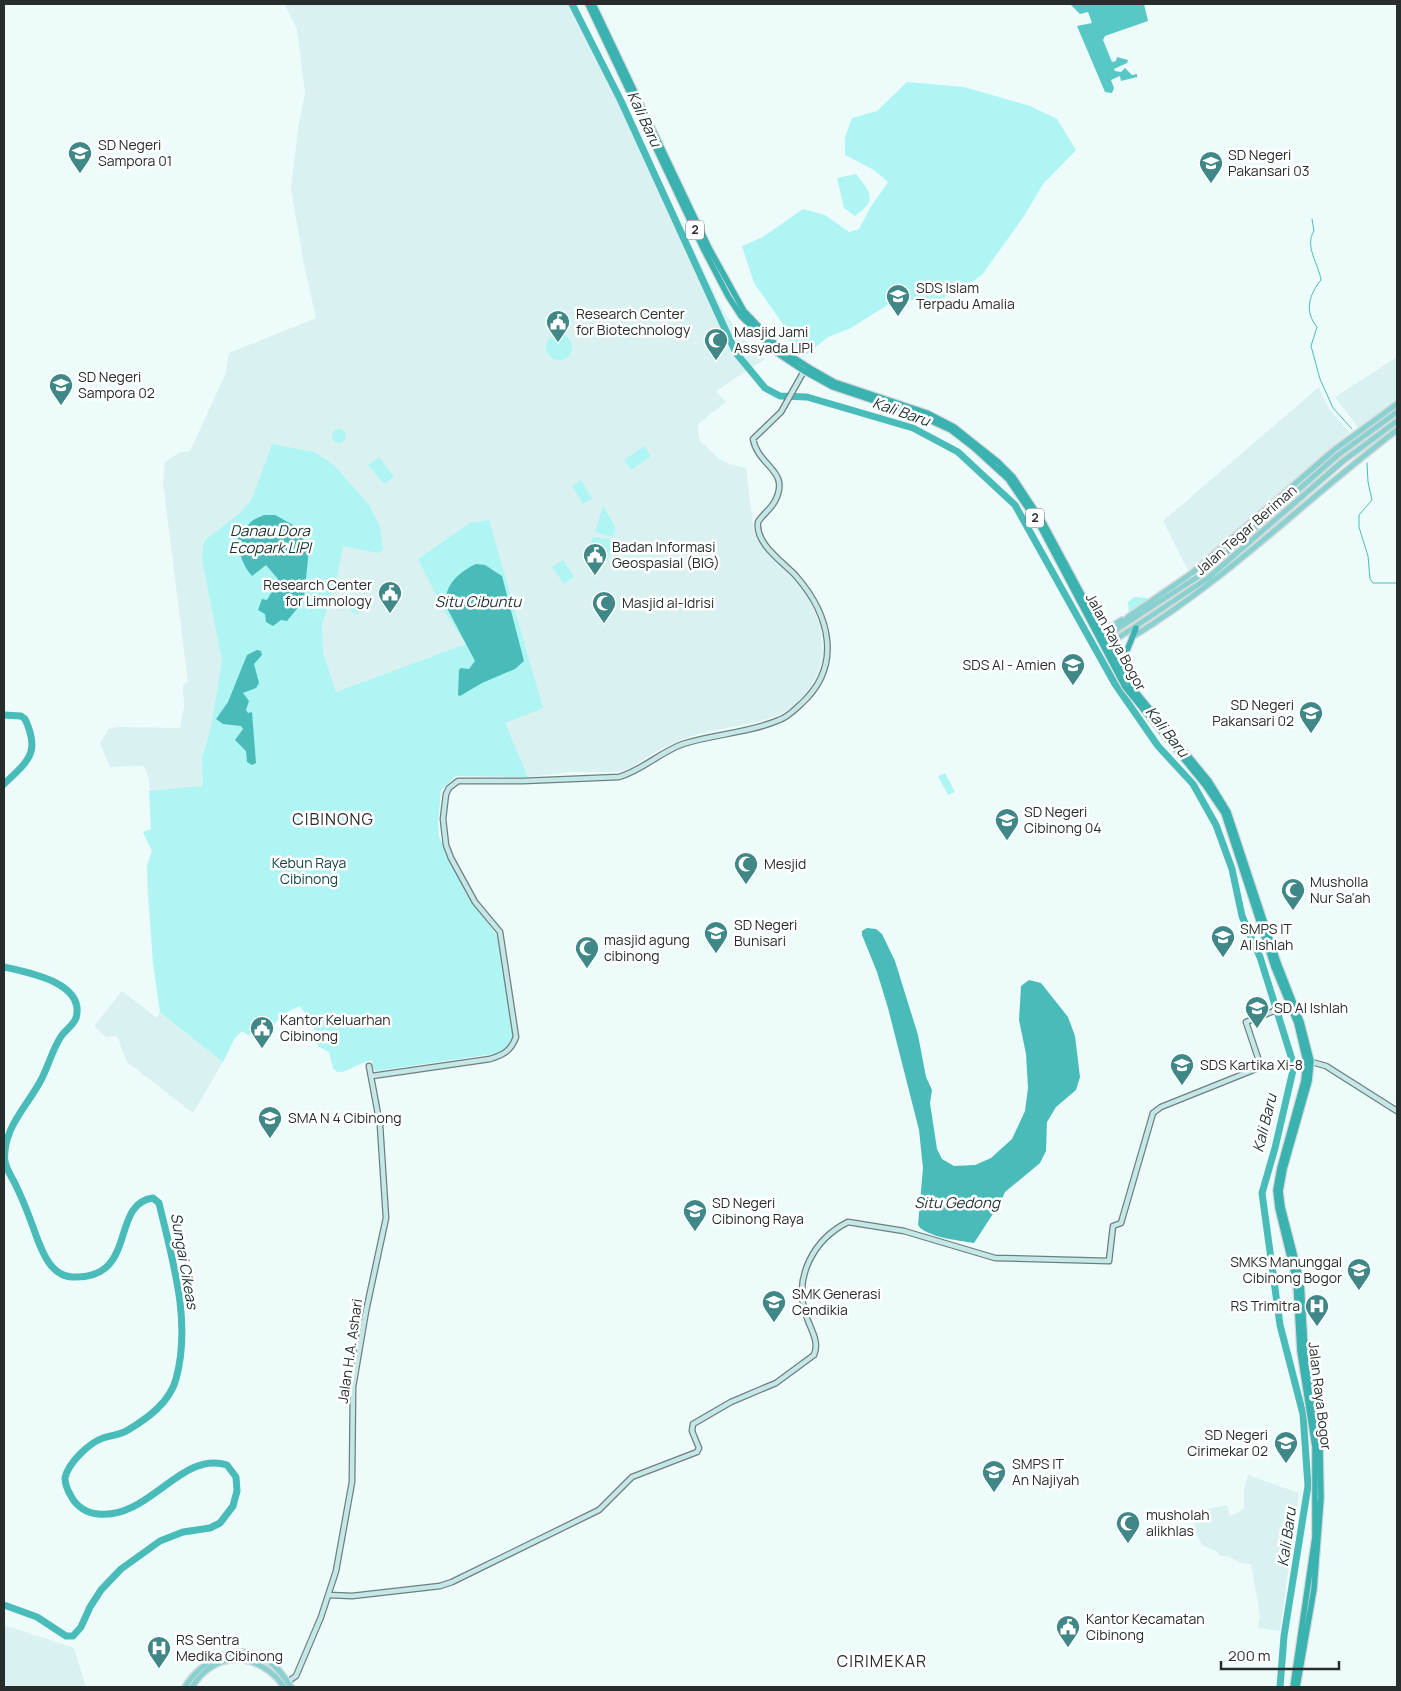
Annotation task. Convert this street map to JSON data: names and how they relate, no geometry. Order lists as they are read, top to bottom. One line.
{"streets":{"highway":["2","Jalan Raya Bogor"],"main road":["Jalan Tegar Beriman"],"street":["Jalan H.A. Ashari"]},"crossings":[["Jalan Tegar Beriman","Jalan Raya Bogor"]],"districts":["CIBINONG","CIRIMEKAR"],"water":["Kali Baru","Danau Dora Ecopark LIPI","Situ Cibuntu","Situ Gedong","Sungai Cikeas"],"parks":["Kebun Raya Cibinong"],"places":{"school or university":["SD Negeri Sampora 01","SD Negeri Pakansari 03","SDS Islam Terpadu Amalia","SD Negeri Sampora 02","SDS Al - Amien","SD Negeri Pakansari 02","SD Negeri Cibinong 04","SD Negeri Bunisari","SMPS IT Al Ishlah","SD Al Ishlah","SDS Kartika Xi-8","SMA N 4 Cibinong","SD Negeri Cibinong Raya","SMKS Manunggal Cibinong Bogor","SMK Generasi Cendikia","SD Negeri Cirimekar 02","SMPS IT An Najiyah"],"public building":["Research Center for Biotechnology","Badan Informasi Geospasial (BIG)","Research Center for Limnology","Kantor Keluarhan Cibinong","Kantor Kecamatan Cibinong"],"mosque":["Masjid Jami Assyada LIPI","Masjid al-Idrisi","Mesjid","Musholla Nur Sa'ah","masjid agung cibinong","musholah alikhlas"],"hospital":["RS Trimitra","RS Sentra Medika Cibinong"]},"scale_bar":"200 m"}
